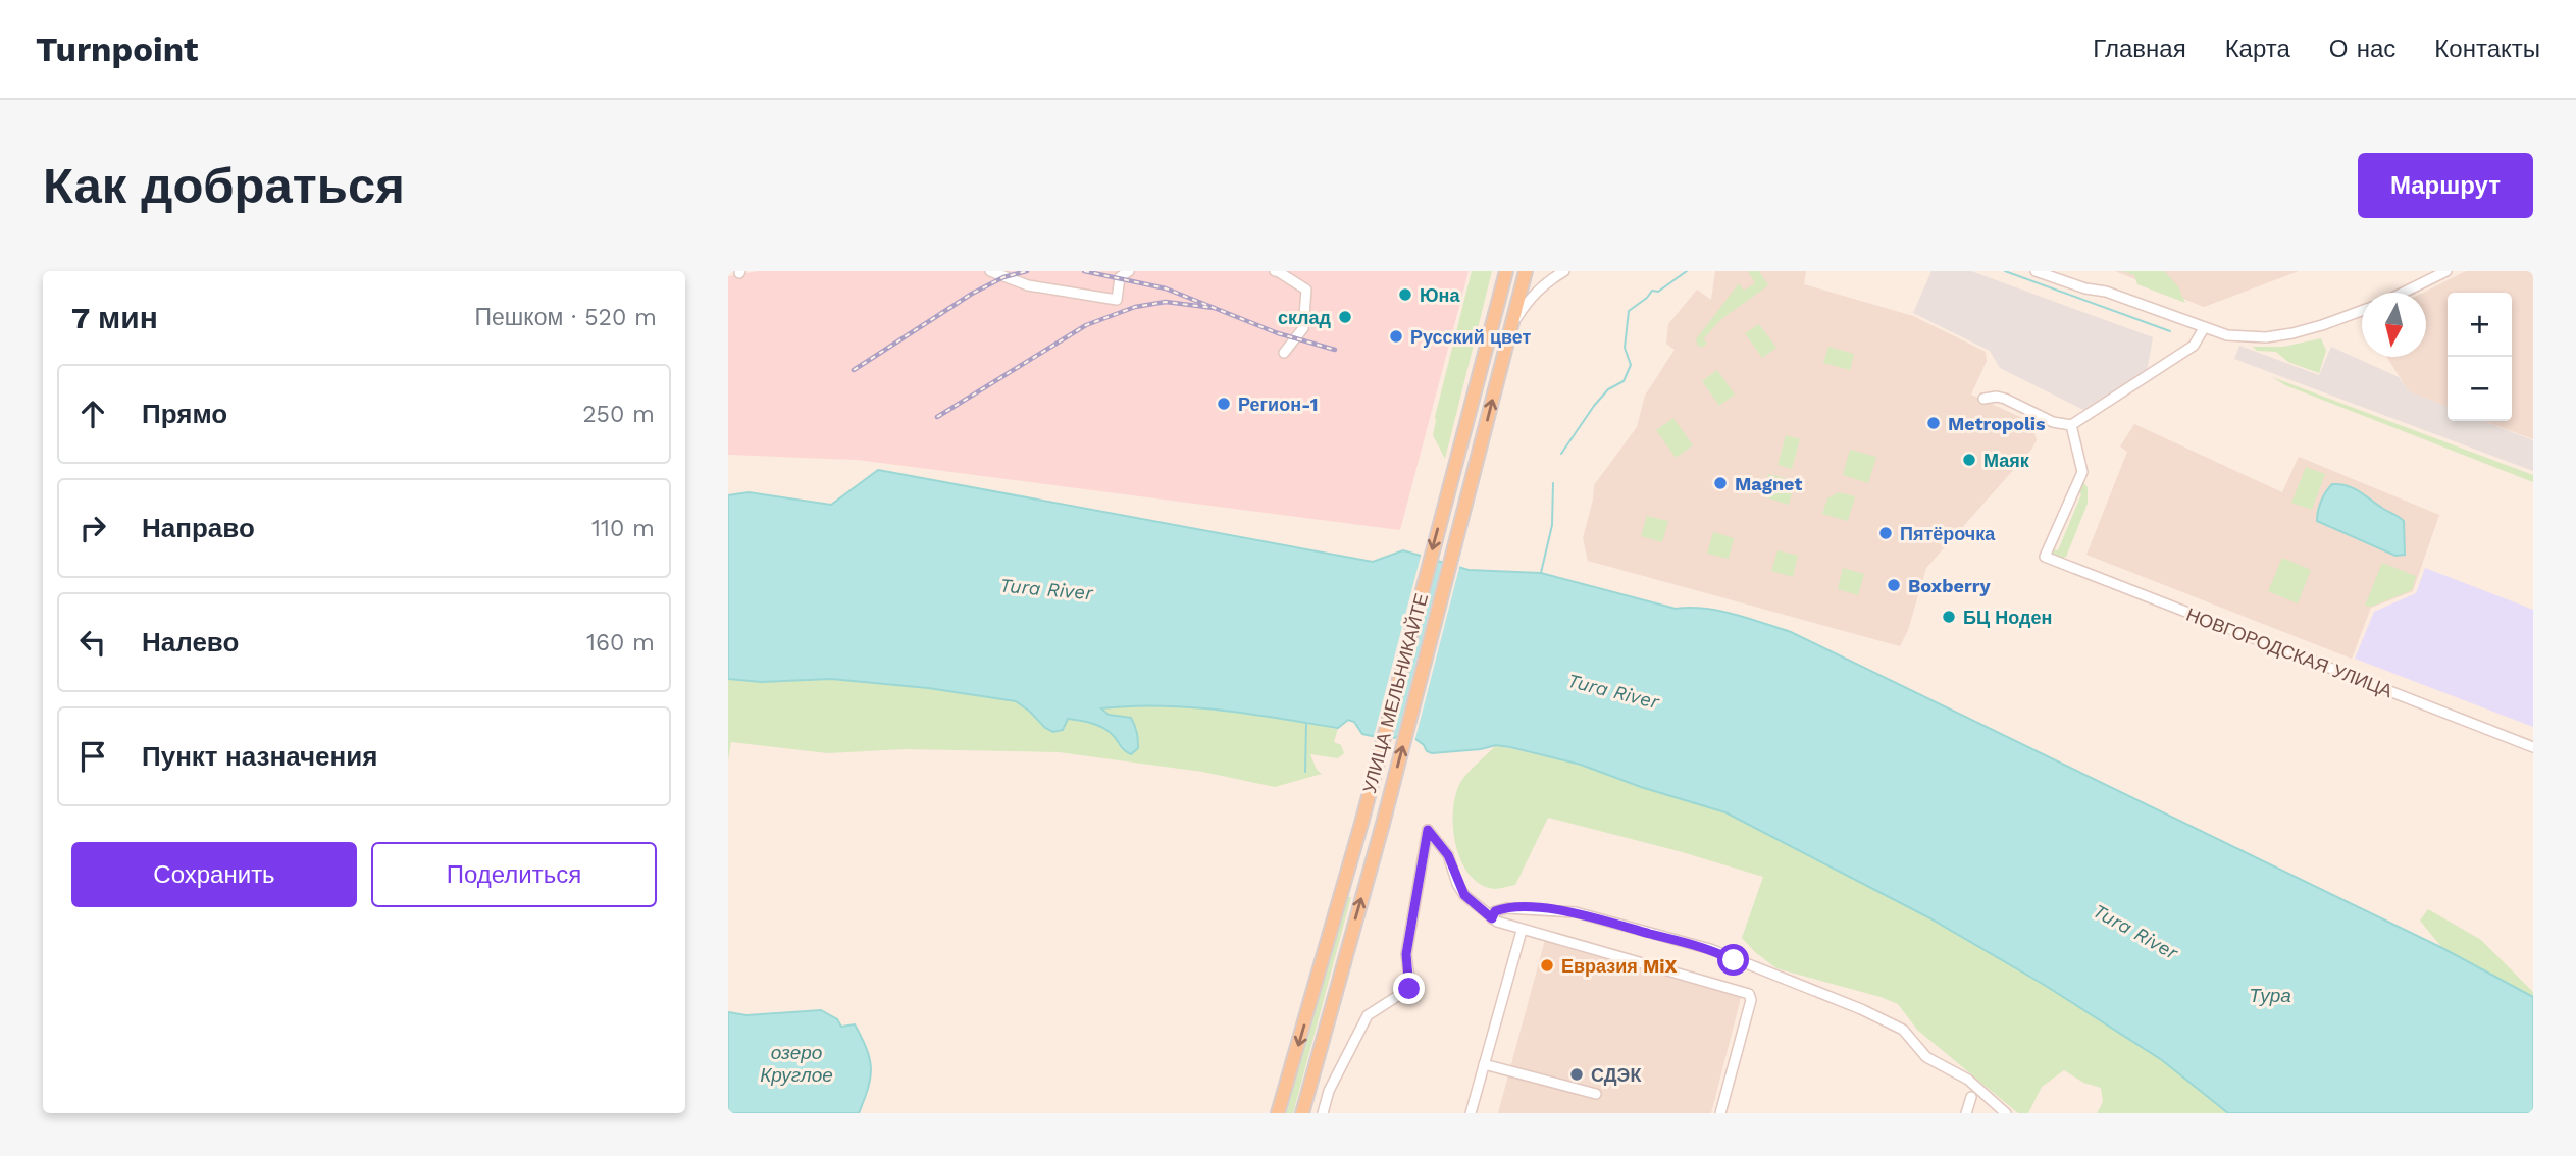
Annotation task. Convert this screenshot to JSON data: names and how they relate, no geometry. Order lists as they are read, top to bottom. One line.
{"streets":{"main road":["УЛИЦА МЕЛЬНИКАЙТЕ"],"street":["НОВГОРОДСКАЯ УЛИЦА"]},"water":["Tura River","Тура","озеро Круглое"],"places":["Юна","склад","Русский цвет","Регион-1","Metropolis","Маяк","Magnet","Пятёрочка","Boxberry","БЦ Ноден","Евразия MiX","СДЭК"],"north":"bottom","page":{"header":"Turnpoint","nav":["Главная","Карта","О нас","Контакты"],"buttons":["Маршрут",["Сохранить","Поделиться"]],"title":"Как добраться","heading":["7 мин","Пешком · 520 m"],"map_buttons":["+","−"],"list":[["Прямо","250 m"],["Направо","110 m"],["Налево","160 m"],"Пункт назначения"]}}
